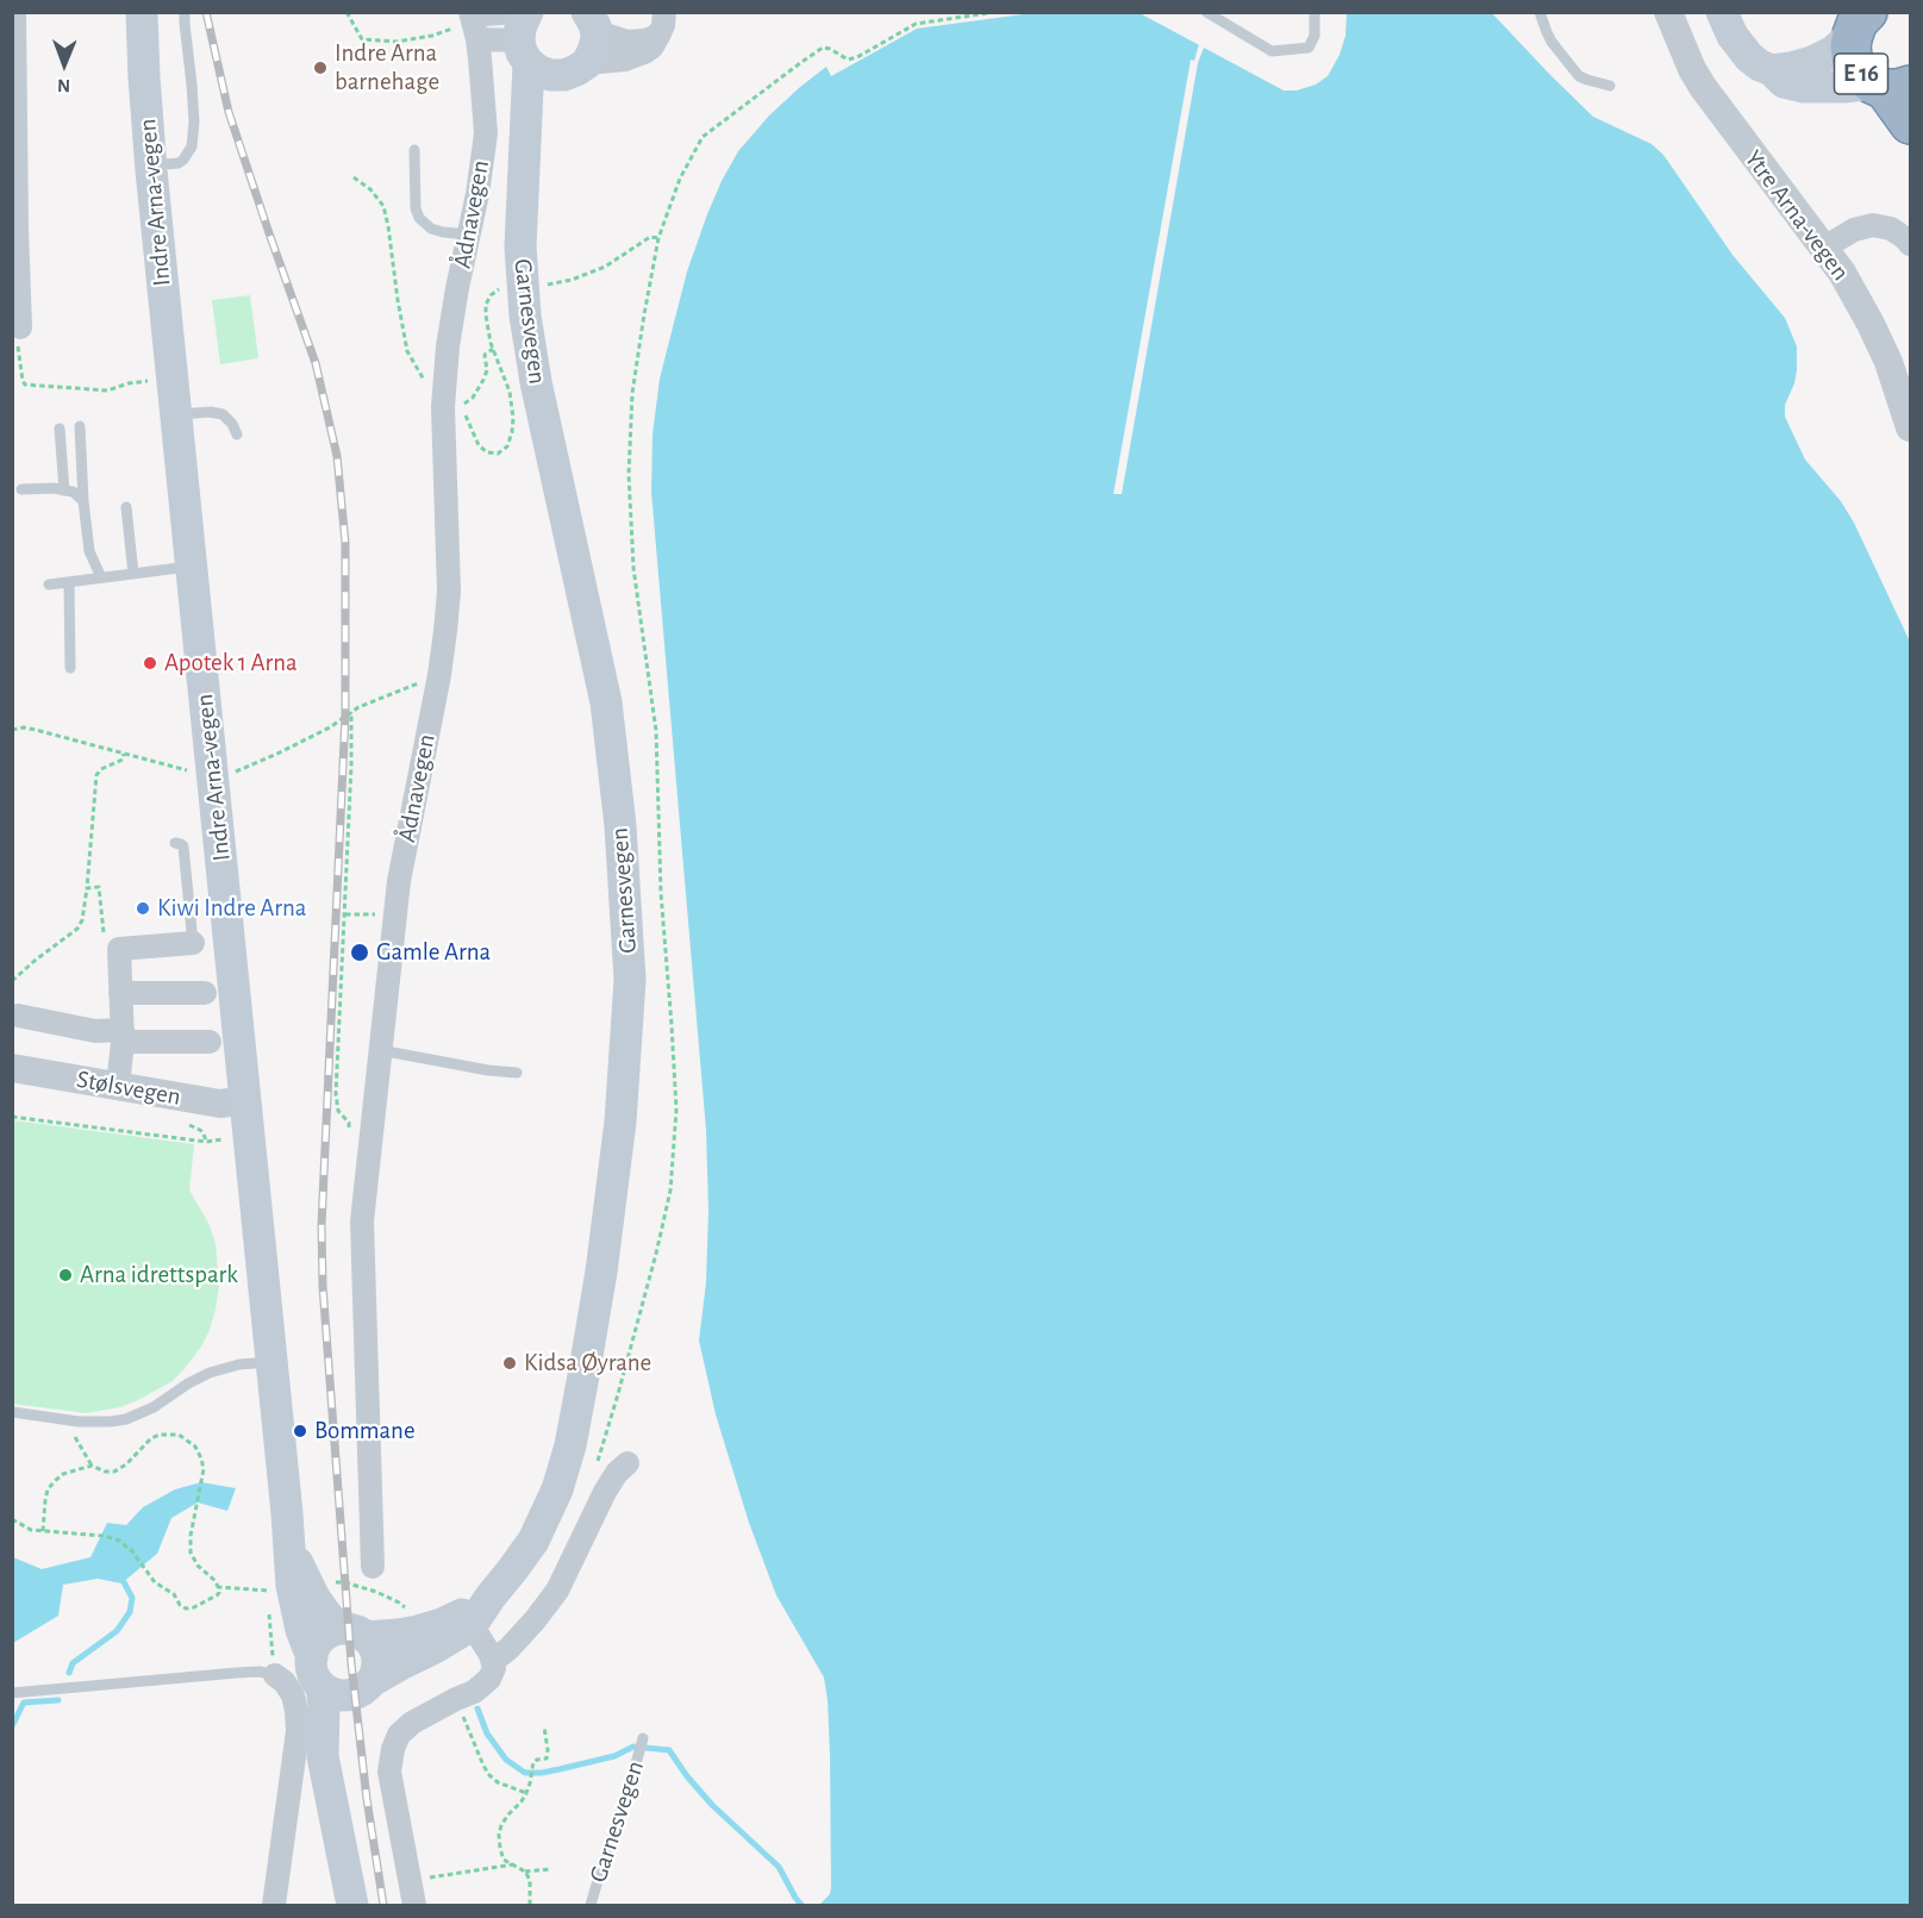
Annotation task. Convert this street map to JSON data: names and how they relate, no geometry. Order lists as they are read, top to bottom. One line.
{"streets":{"highway":["E 16"],"main road":["Indre Arna-vegen","Garnesvegen"],"street":["Ådnavegen","Ytre Arna-vegen","Stølsvegen"]},"crossings":[["Indre Arna-vegen","Garnesvegen"],["Indre Arna-vegen","Stølsvegen"]],"places":["Indre Arna barnehage","Apotek 1 Arna","Kiwi Indre Arna","Gamle Arna","Arna idrettspark","Kidsa Øyrane","Bommane"],"north":"bottom"}
